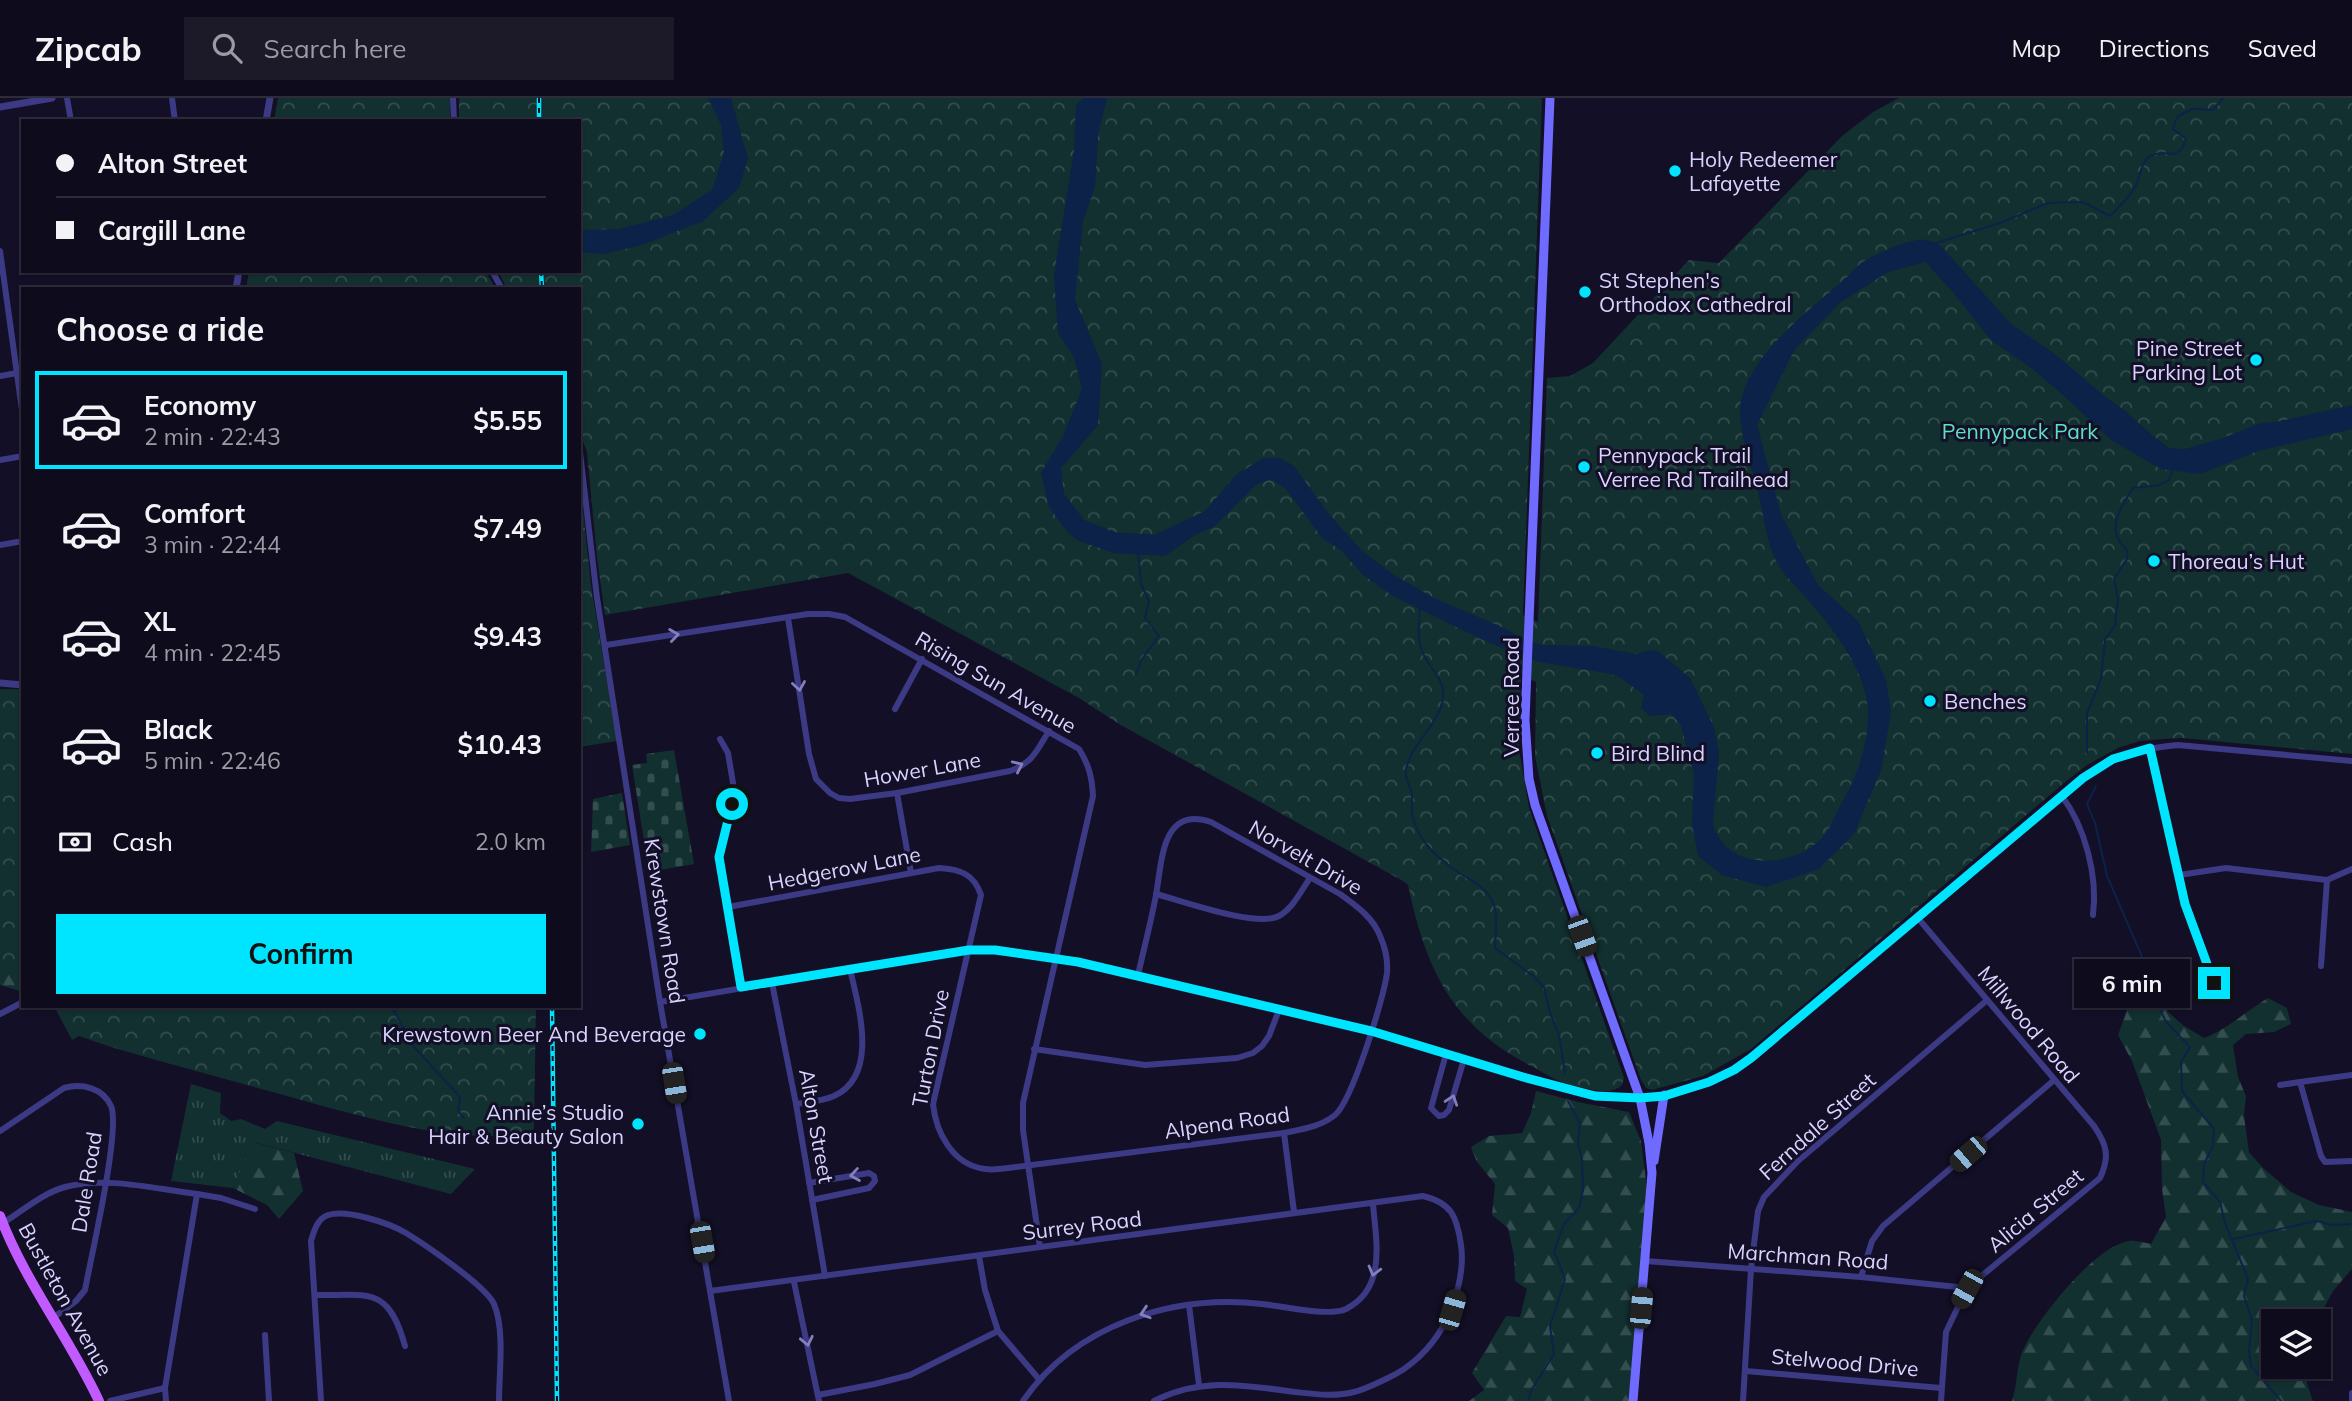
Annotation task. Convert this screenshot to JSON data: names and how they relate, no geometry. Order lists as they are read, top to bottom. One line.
{"streets":{"main road":["Verree Road","Bustleton Avenue"],"street":["Rising Sun Avenue","Hower Lane","Norvelt Drive","Hedgerow Lane","Krewstown Road","Millwood Road","Turton Drive","Alpena Road","Alton Street","Ferndale Street","Dale Road","Alicia Street","Surrey Road","Marchman Road","Stelwood Drive"]},"crossings":[["Rising Sun Avenue","Hower Lane"],["Rising Sun Avenue","Krewstown Road"],["Rising Sun Avenue","Turton Drive"],["Rising Sun Avenue","Alpena Road"],["Rising Sun Avenue","Surrey Road"],["Verree Road","Marchman Road"],["Norvelt Drive","Alpena Road"],["Hedgerow Lane","Turton Drive"],["Krewstown Road","Surrey Road"],["Millwood Road","Ferndale Street"],["Millwood Road","Alicia Street"],["Turton Drive","Alpena Road"],["Alton Street","Surrey Road"],["Ferndale Street","Marchman Road"],["Ferndale Street","Stelwood Drive"],["Dale Road","Bustleton Avenue"],["Alicia Street","Marchman Road"],["Alicia Street","Stelwood Drive"]],"parks":["Pennypack Park"],"places":["Holy Redeemer Lafayette","St Stephen's Orthodox Cathedral","Pine Street Parking Lot","Pennypack Trail Verree Rd Trailhead","Thoreau’s Hut","Benches","Bird Blind","Krewstown Beer And Beverage","Annie’s Studio Hair & Beauty Salon"],"page":{"header":"Zipcab","search":"Search here","nav":["Map","Directions","Saved"],"banner":["Alton Street","Cargill Lane"],"heading":"Choose a ride","list":[{"name":"Economy","note":"2 min · 22:43","value":"$5.55"},{"name":"Comfort","note":"3 min · 22:44","value":"$7.49"},{"name":"XL","note":"4 min · 22:45","value":"$9.43"},{"name":"Black","note":"5 min · 22:46","value":"$10.43"}],"pay":["Cash","2.0 km"],"buttons":"Confirm","bubble":"6 min"}}
